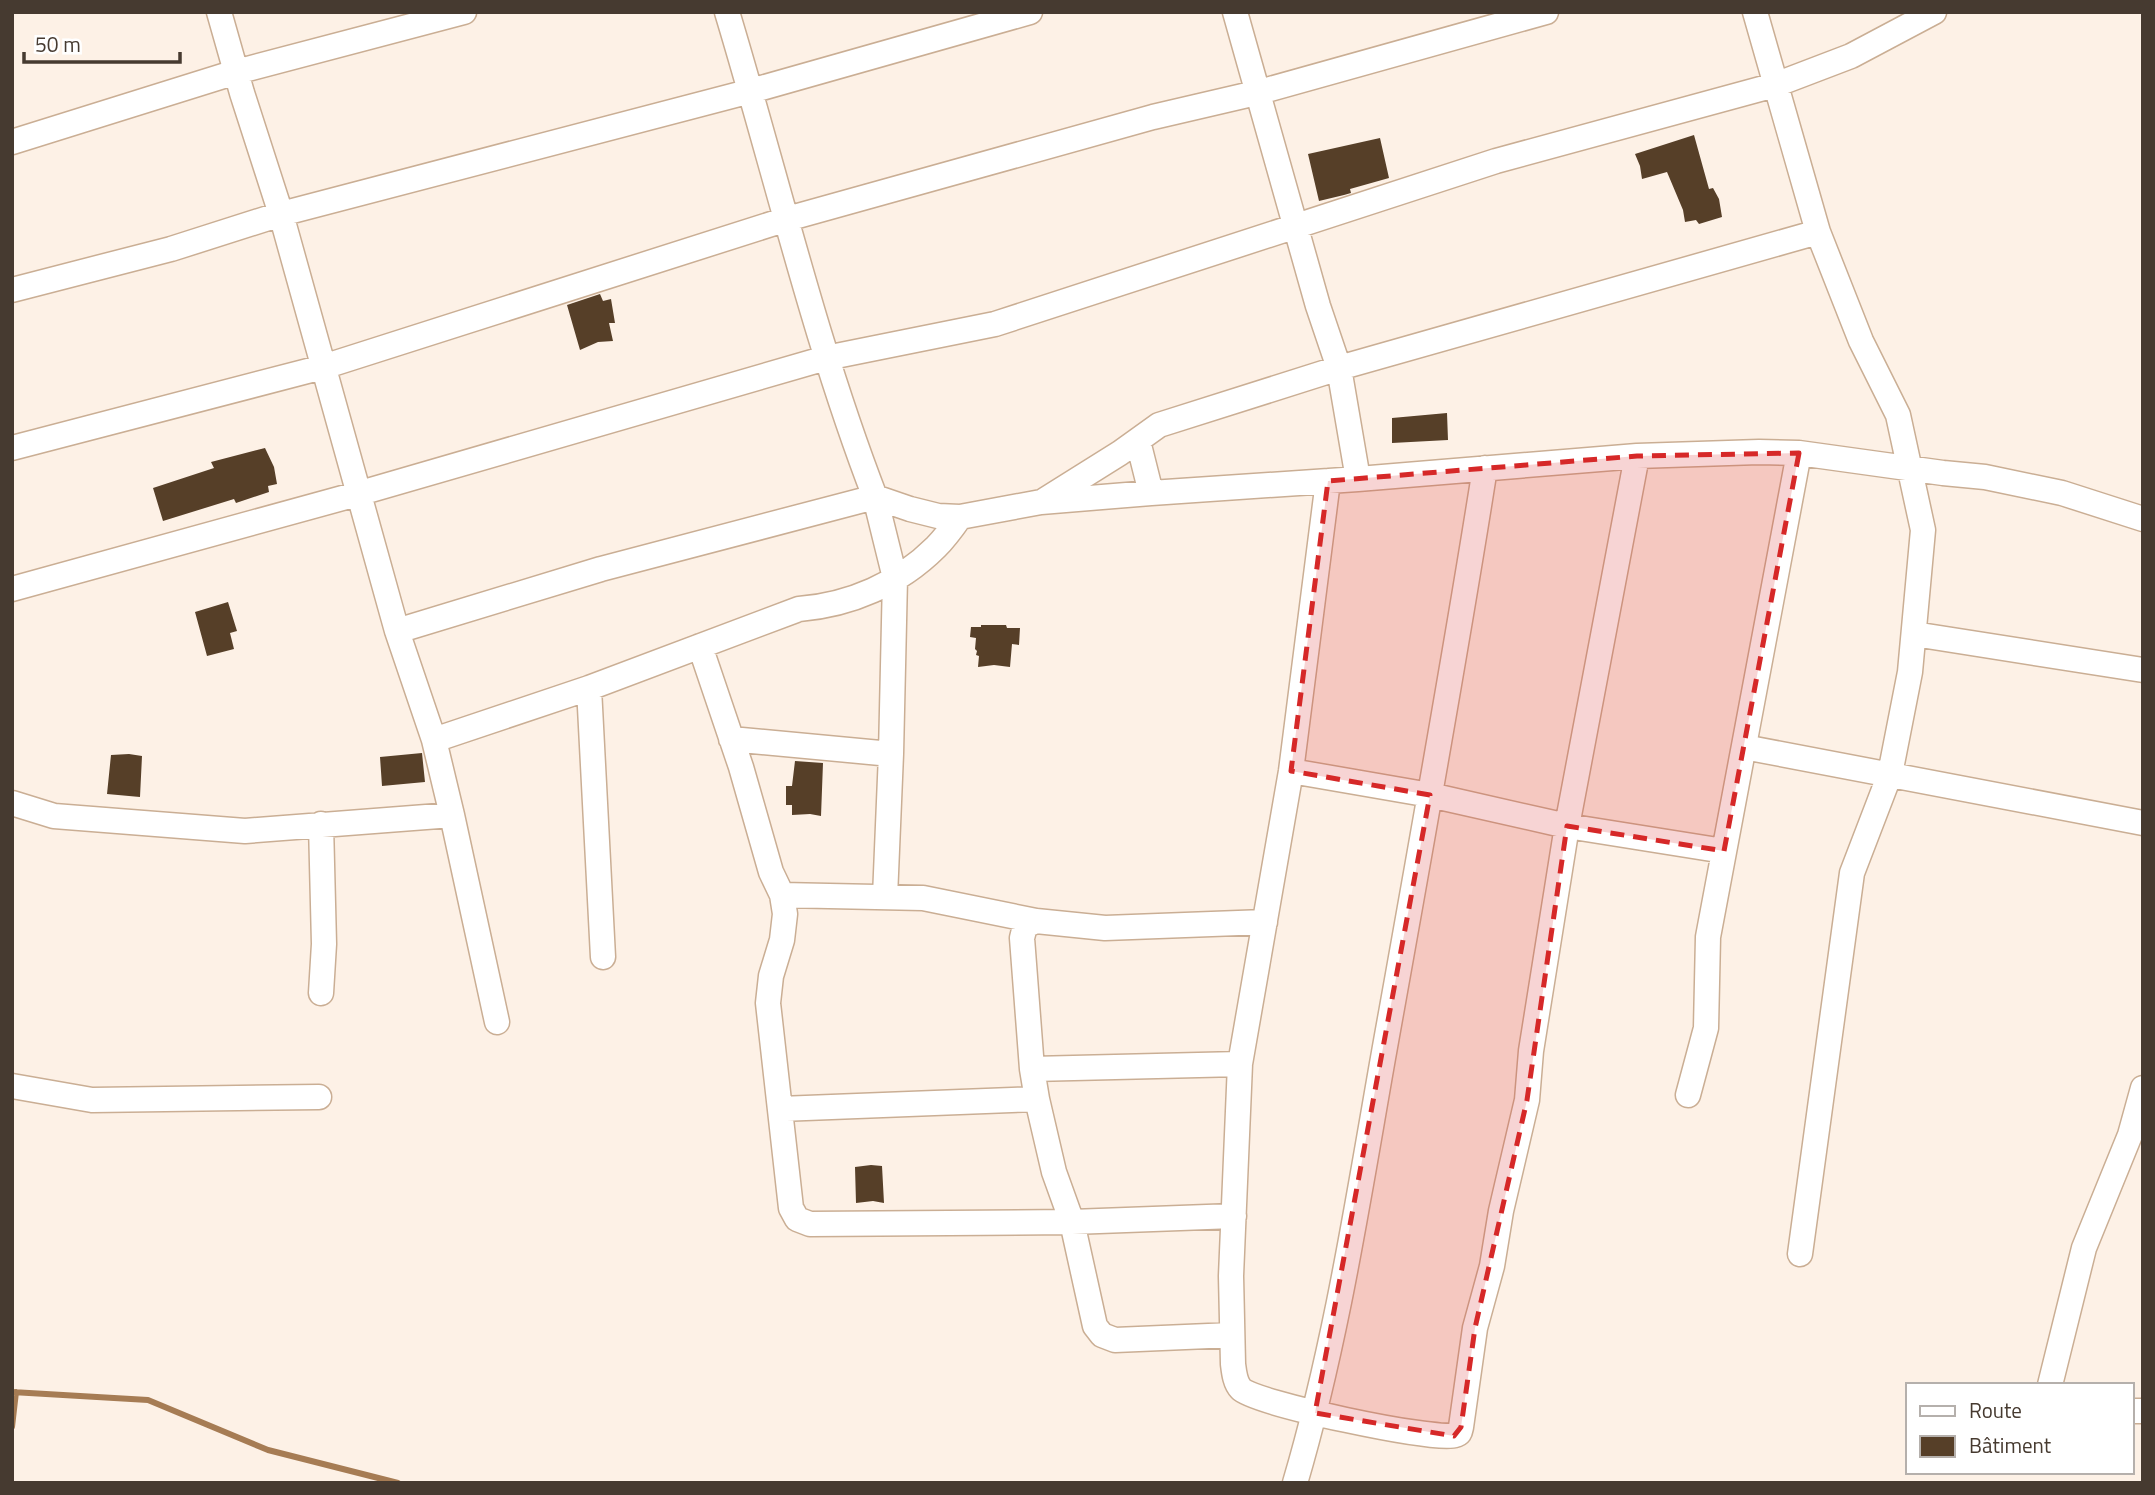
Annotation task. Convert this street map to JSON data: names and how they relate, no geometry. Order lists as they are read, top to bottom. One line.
{"legend":["Route","Bâtiment"],"scale_bar":"50 m"}
